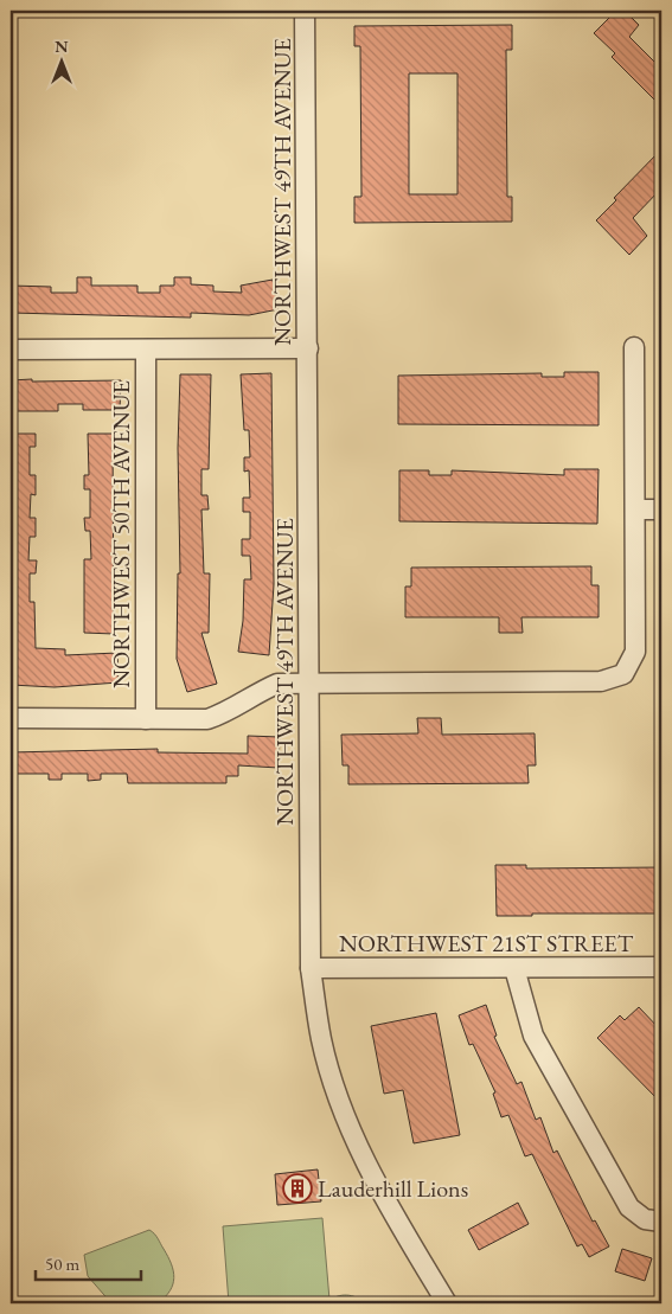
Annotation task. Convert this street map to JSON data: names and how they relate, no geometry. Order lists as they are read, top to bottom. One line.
{"streets":{"street":["NORTHWEST 49TH AVENUE","NORTHWEST 50TH AVENUE","NORTHWEST 21ST STREET"]},"crossings":[["NORTHWEST 49TH AVENUE","NORTHWEST 21ST STREET"]],"places":{"building":["Lauderhill Lions"]},"scale_bar":"50 m","north":"top"}
